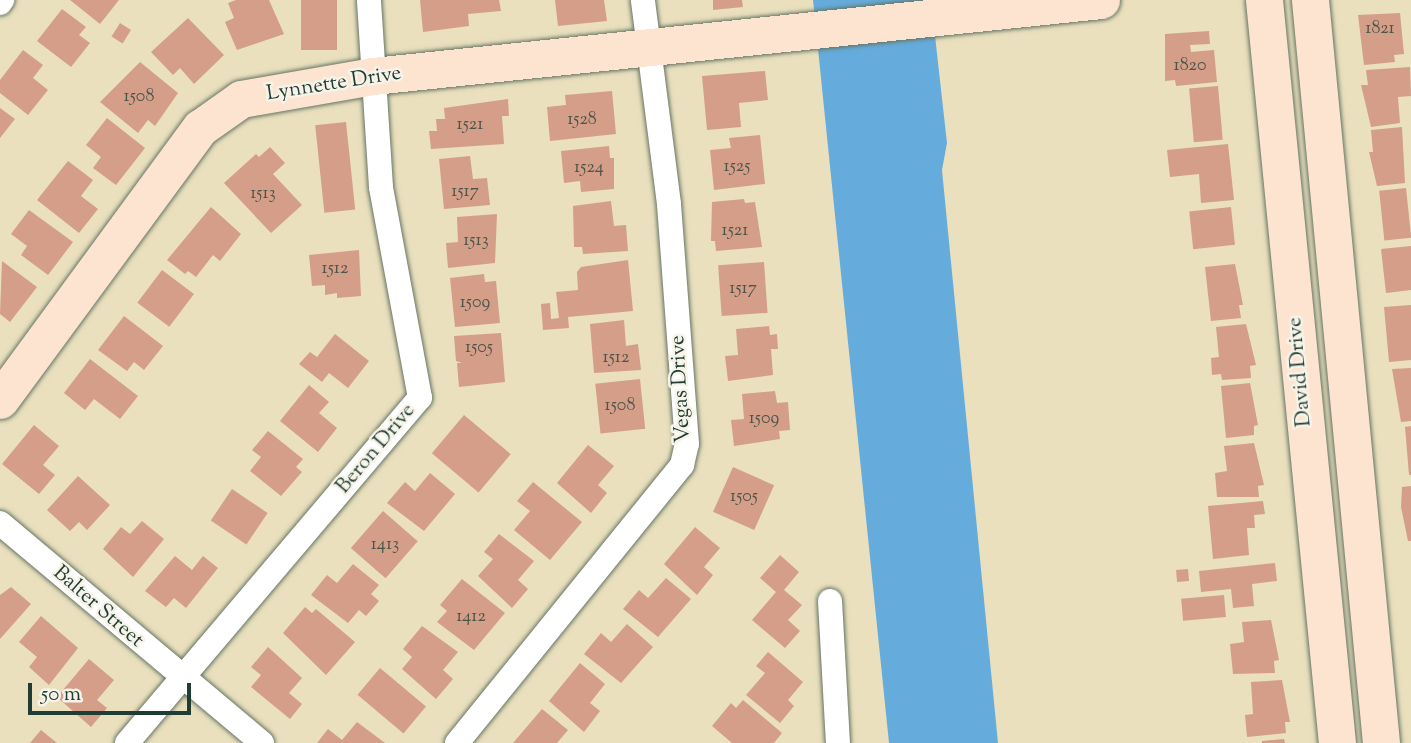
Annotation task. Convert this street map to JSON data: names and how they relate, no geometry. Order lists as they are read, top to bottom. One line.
{"streets":{"main road":["Lynnette Drive","David Drive"],"street":["Vegas Drive","Beron Drive","Balter Street"]},"crossings":[["Lynnette Drive","Vegas Drive"],["Lynnette Drive","Beron Drive"],["Beron Drive","Balter Street"]],"house_numbers":["1821","1820","1508","1528","1521","1525","1524","1517","1513","1521","1513","1512","1517","1509","1505","1512","1508","1509","1505","1413","1412"],"scale_bar":"50 m"}
